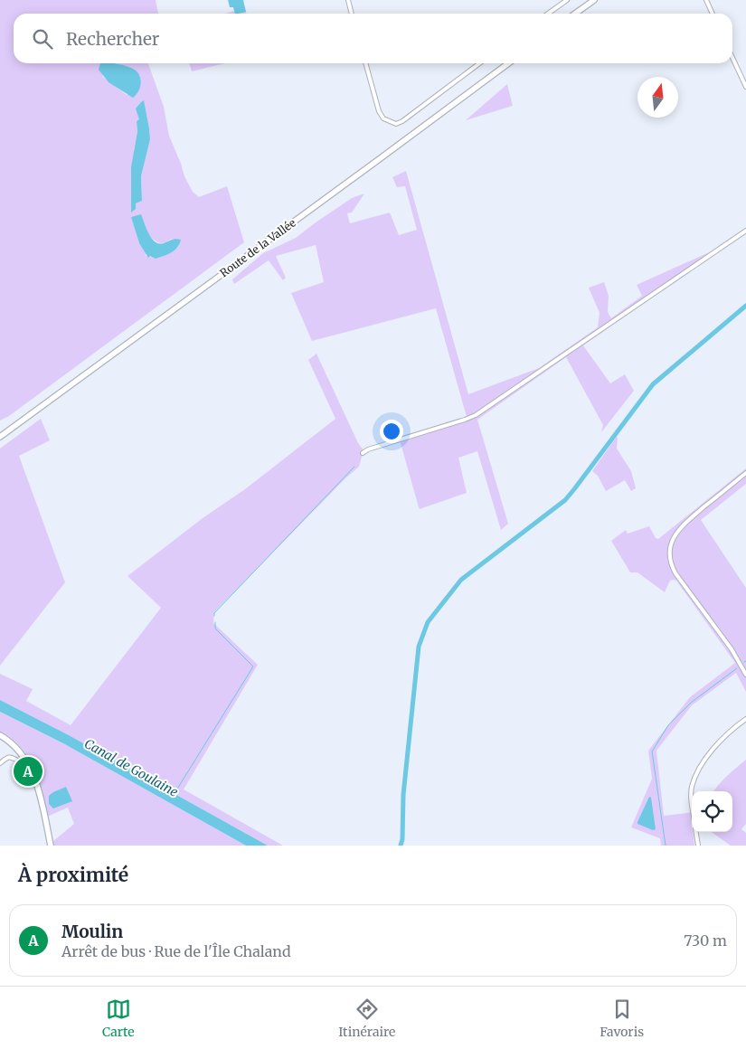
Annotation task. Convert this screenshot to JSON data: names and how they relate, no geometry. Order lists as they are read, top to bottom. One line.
{"streets":{"main road":["Route de la Vallée"]},"water":["Canal de Goulaine"],"north":"top","page":{"search":"Rechercher","pins":"A","heading":"À proximité","list":[{"mark":"A","name":"Moulin","note":"Arrêt de bus · Rue de l'Île Chaland","value":"730 m"}],"nav":["Carte","Itinéraire","Favoris"]}}
